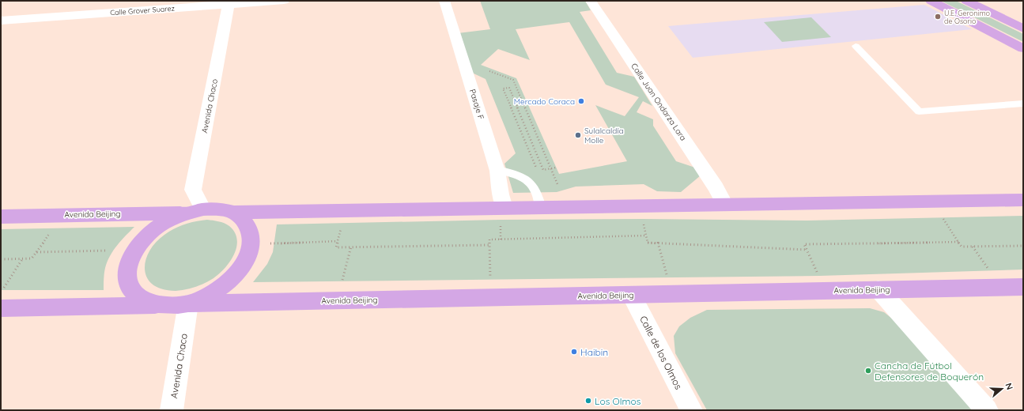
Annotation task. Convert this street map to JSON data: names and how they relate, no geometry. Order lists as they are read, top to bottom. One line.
{"streets":{"main road":["Avenida Beijing"],"street":["Calle Grover Suarez","Calle Juan Ondarza Lara","Pasaje F","Avenida Chaco","Calle de los Olmos"]},"crossings":[["Calle Grover Suarez","Avenida Chaco"],["Avenida Chaco","Avenida Beijing"],["Avenida Beijing","Calle de los Olmos"]],"places":["U.E. Geronimo de Osorio","Mercado Coraca","Sulalcaldía Molle","Haibin","Cancha de Fútbol Defensores de Boquerón","Los Olmos"],"north":"right"}
